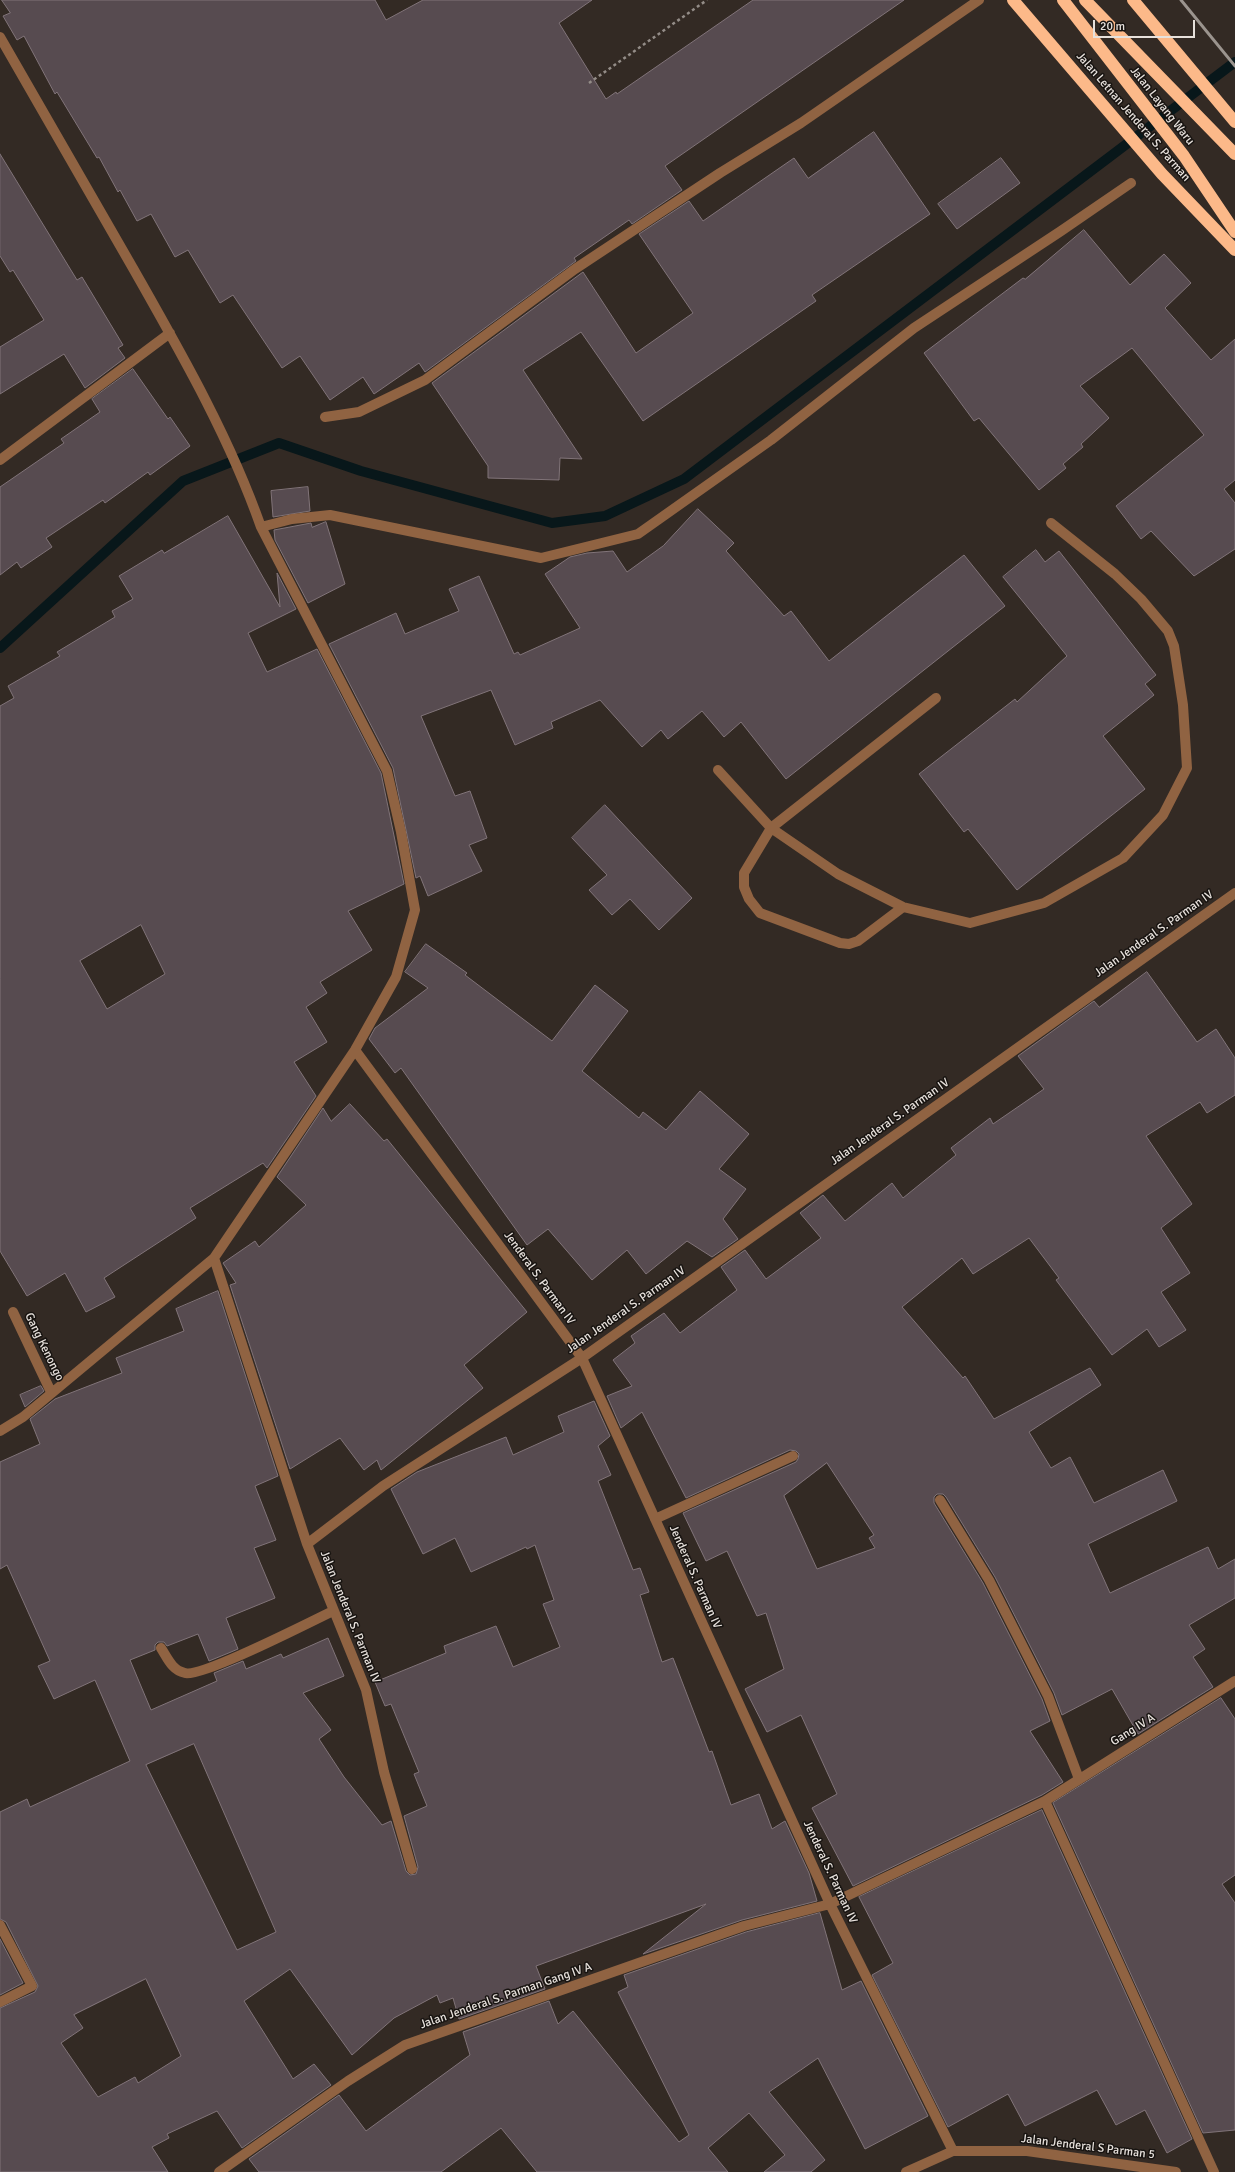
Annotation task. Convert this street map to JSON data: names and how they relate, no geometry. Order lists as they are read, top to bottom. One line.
{"streets":{"highway":["Jalan Layang Waru","Jalan Letnan Jenderal S. Parman"],"street":["Jalan Jenderal S. Parman IV","Jenderal S. Parman IV","Gang Kenongo","Gang IV A","Jalan Jenderal S. Parman Gang IV A","Jalan Jenderal S Parman 5"]},"crossings":[["Jalan Jenderal S. Parman IV","Jenderal S. Parman IV"],["Jenderal S. Parman IV","Jalan Jenderal S. Parman Gang IV A"],["Jenderal S. Parman IV","Jalan Jenderal S Parman 5"],["Gang IV A","Jalan Jenderal S. Parman Gang IV A"]],"scale_bar":"20 m"}
